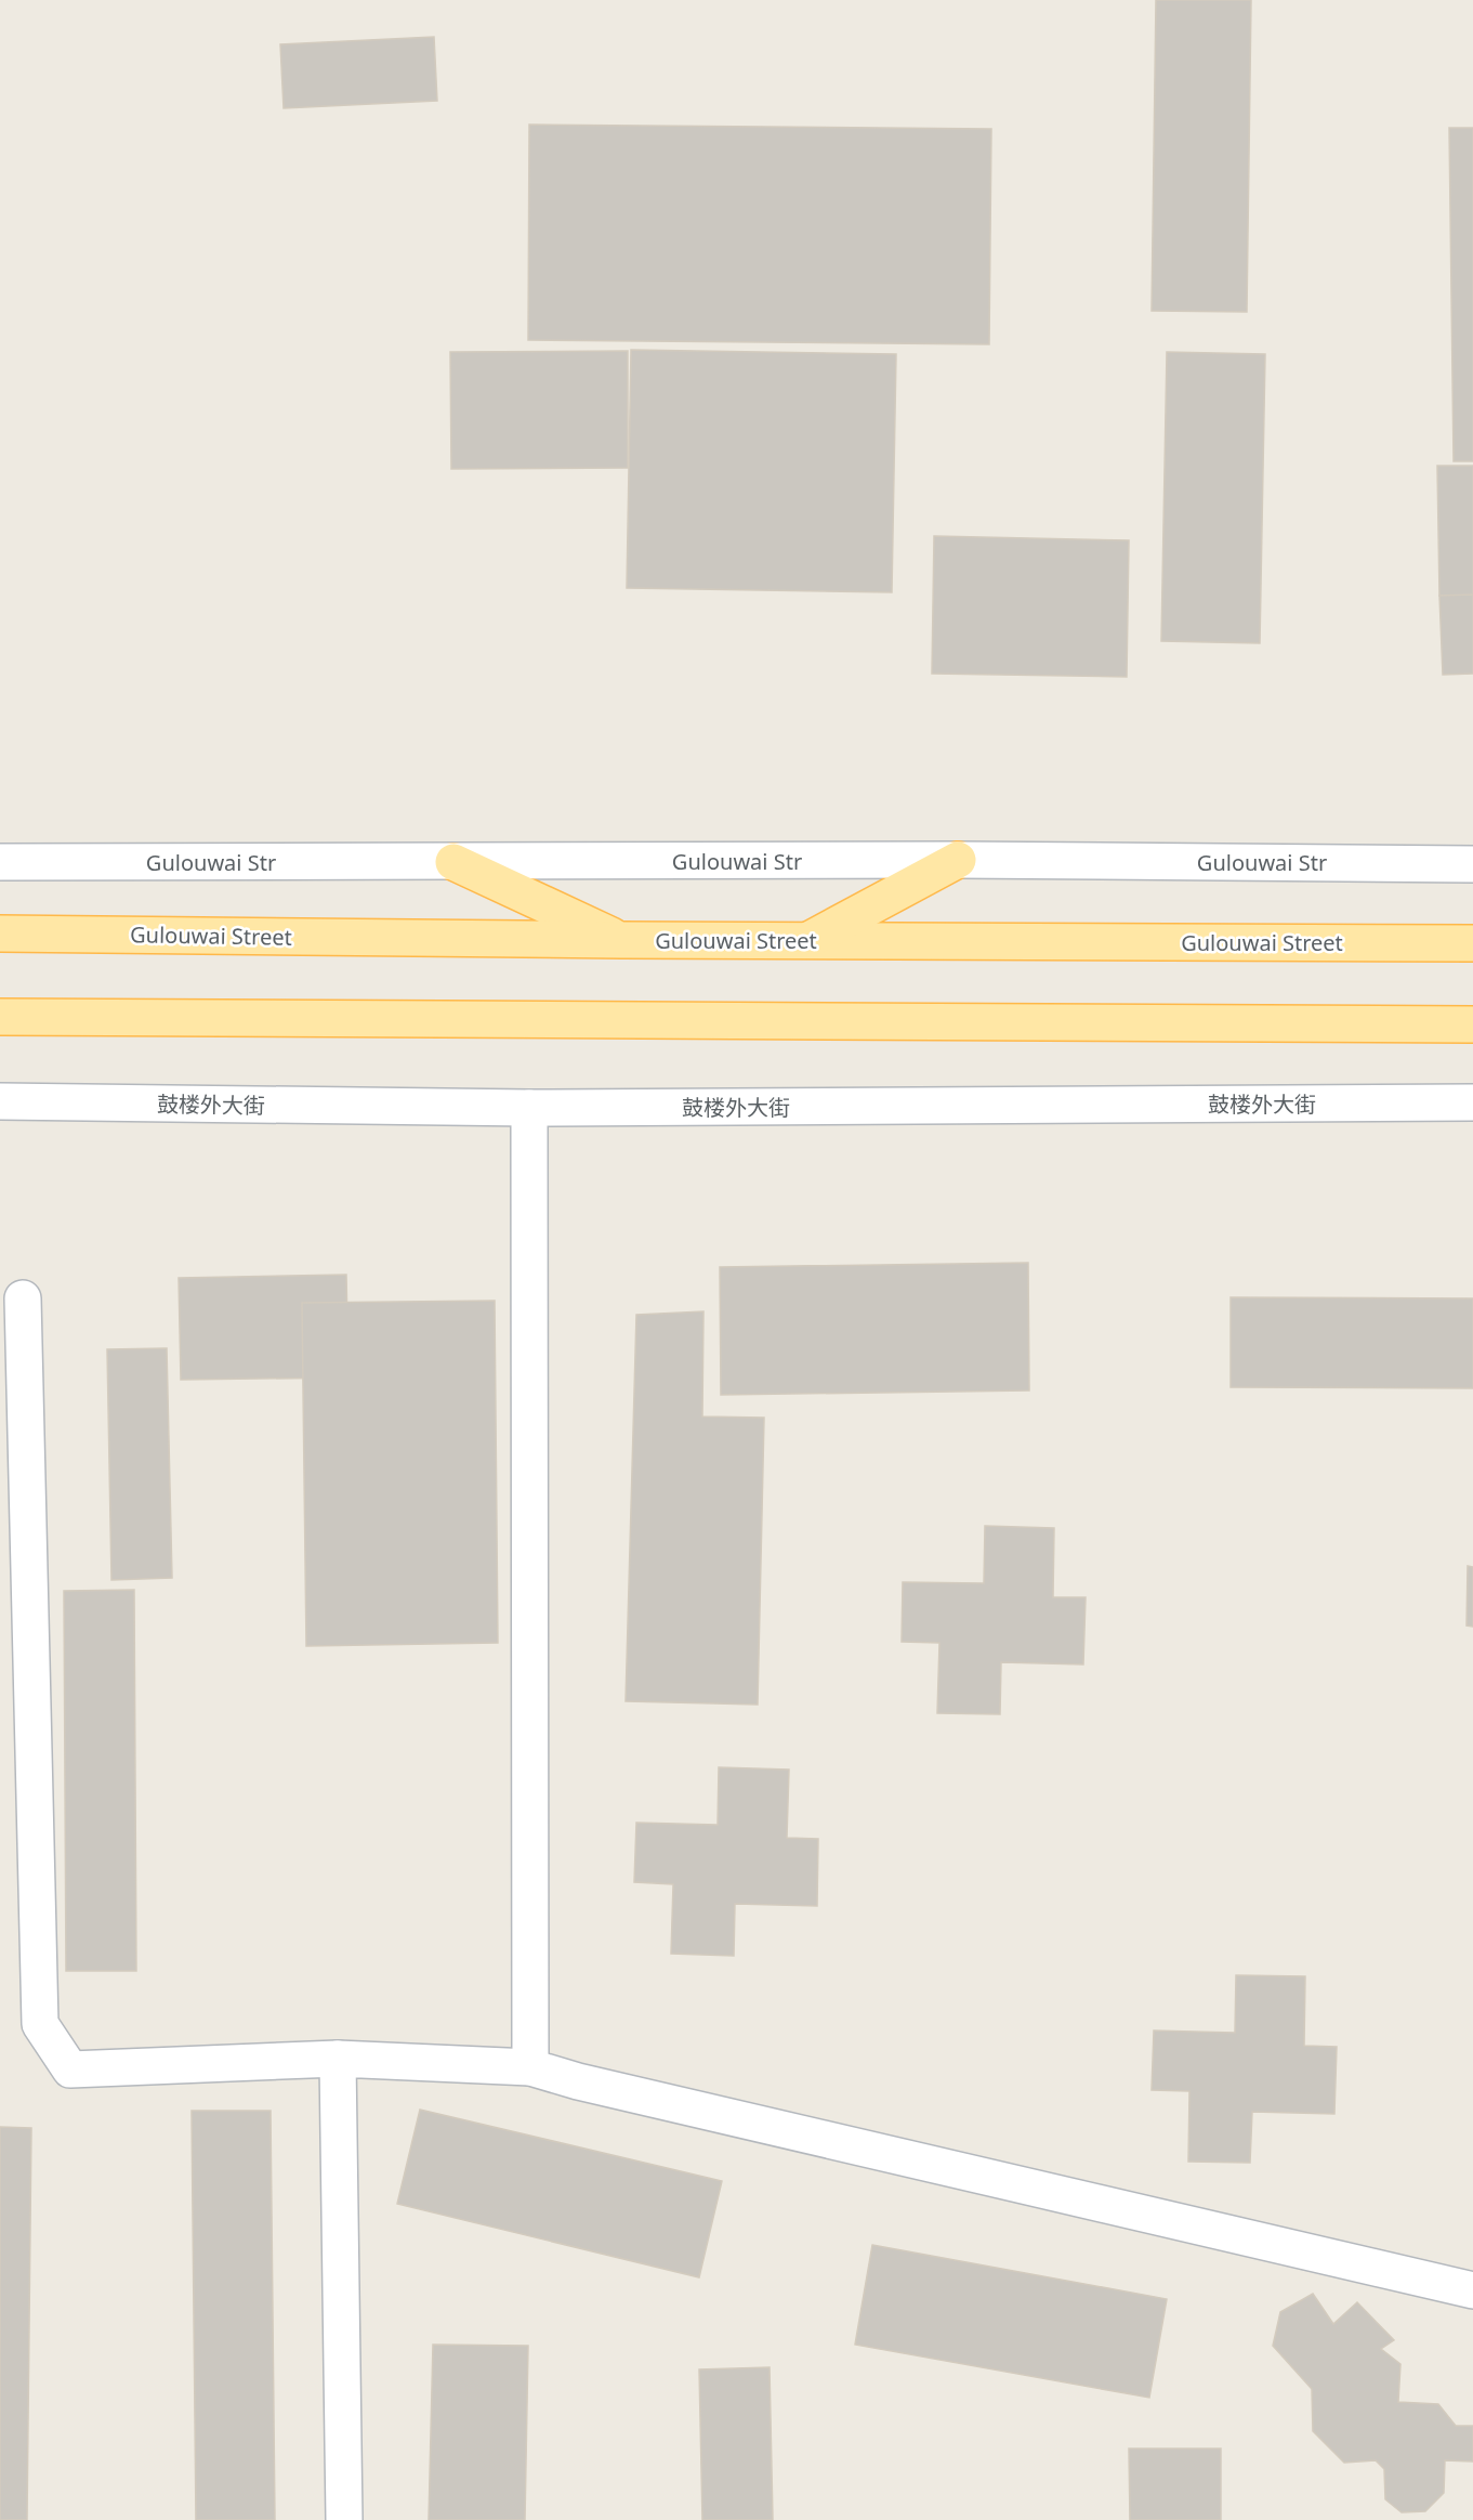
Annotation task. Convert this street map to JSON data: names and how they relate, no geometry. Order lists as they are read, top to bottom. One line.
{"streets":{"main road":["Gulouwai Street"],"street":["Gulouwai Str","鼓楼外大街"]}}
